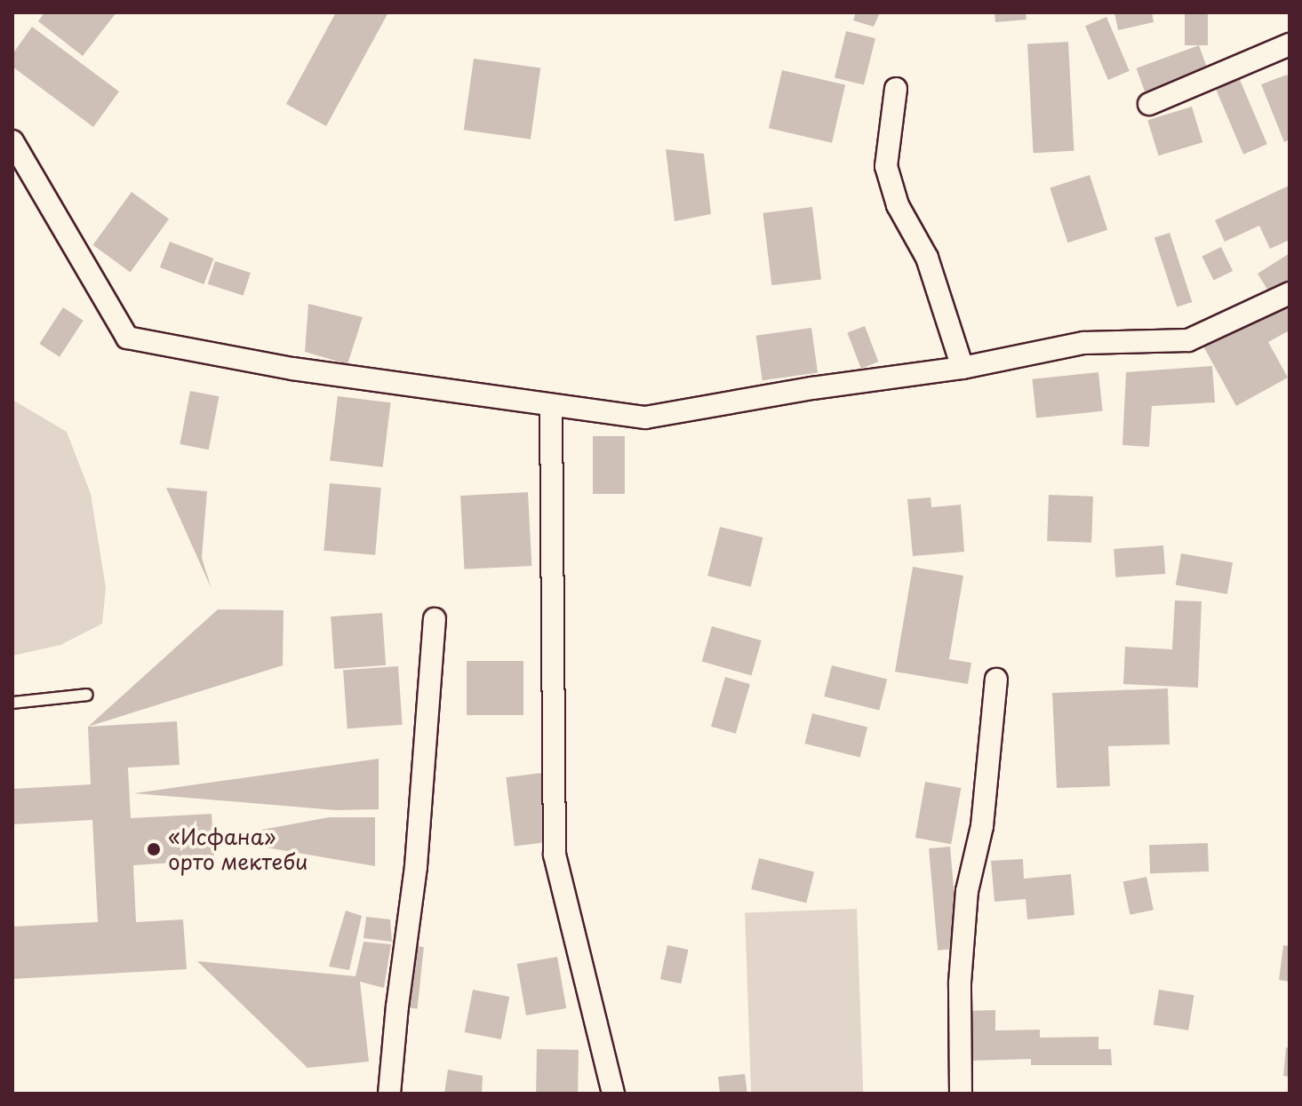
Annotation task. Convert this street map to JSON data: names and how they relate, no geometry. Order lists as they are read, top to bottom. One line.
{"places":["«Исфана» орто мектеби"]}
